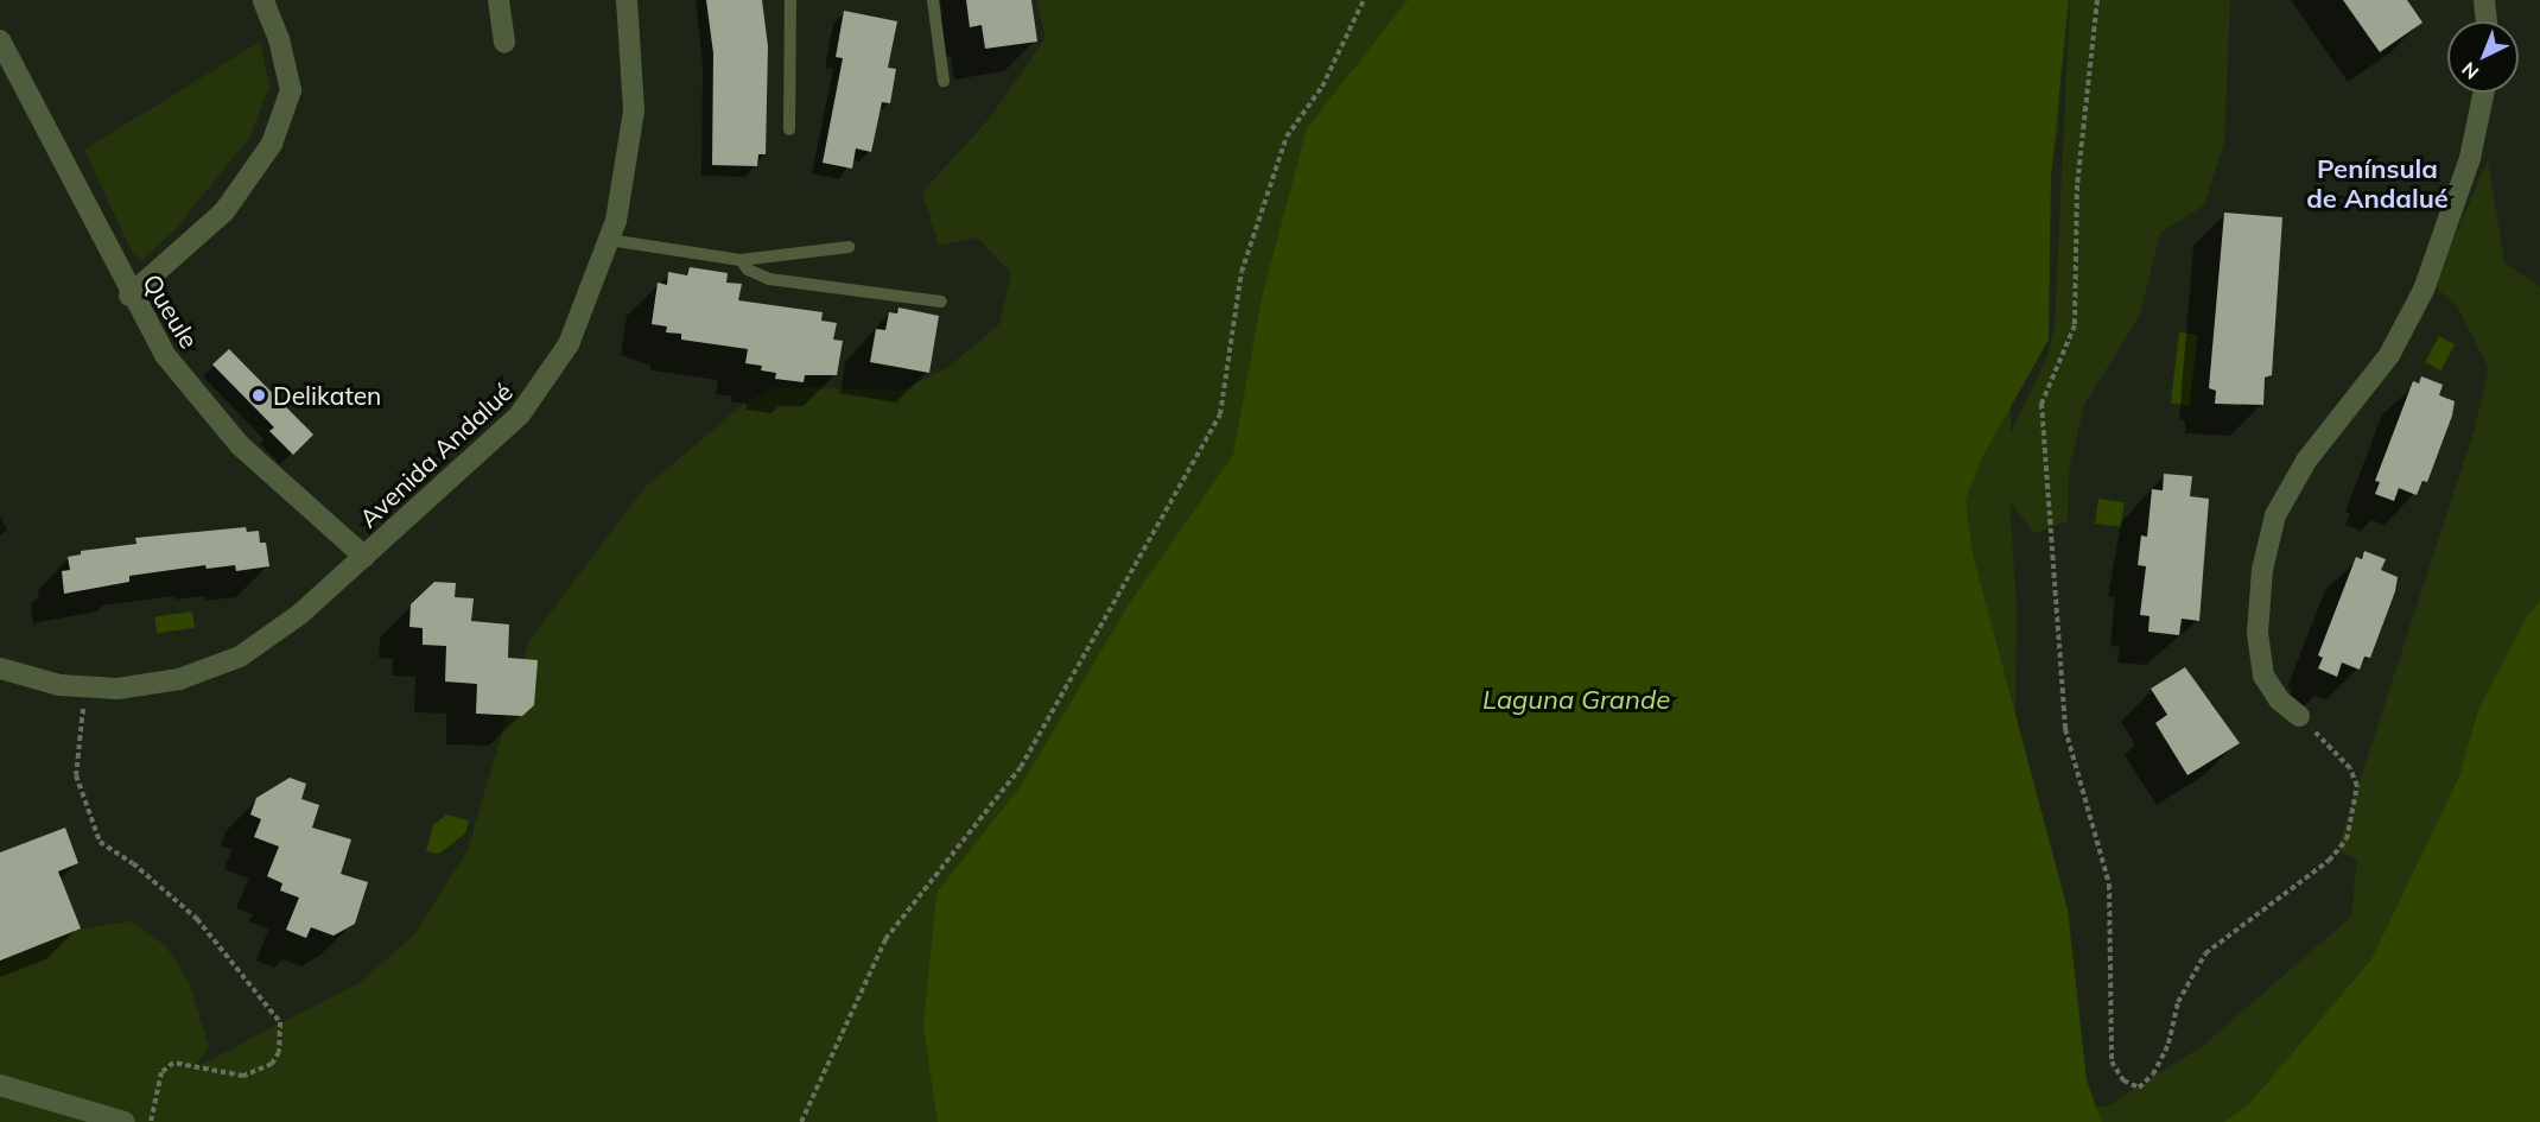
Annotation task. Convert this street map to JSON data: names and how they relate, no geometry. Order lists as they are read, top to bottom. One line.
{"streets":{"street":["Queule","Avenida Andalué"]},"crossings":[["Queule","Avenida Andalué"]],"districts":["Península de Andalué"],"water":["Laguna Grande"],"places":["Delikaten"],"north":"bottom left"}
